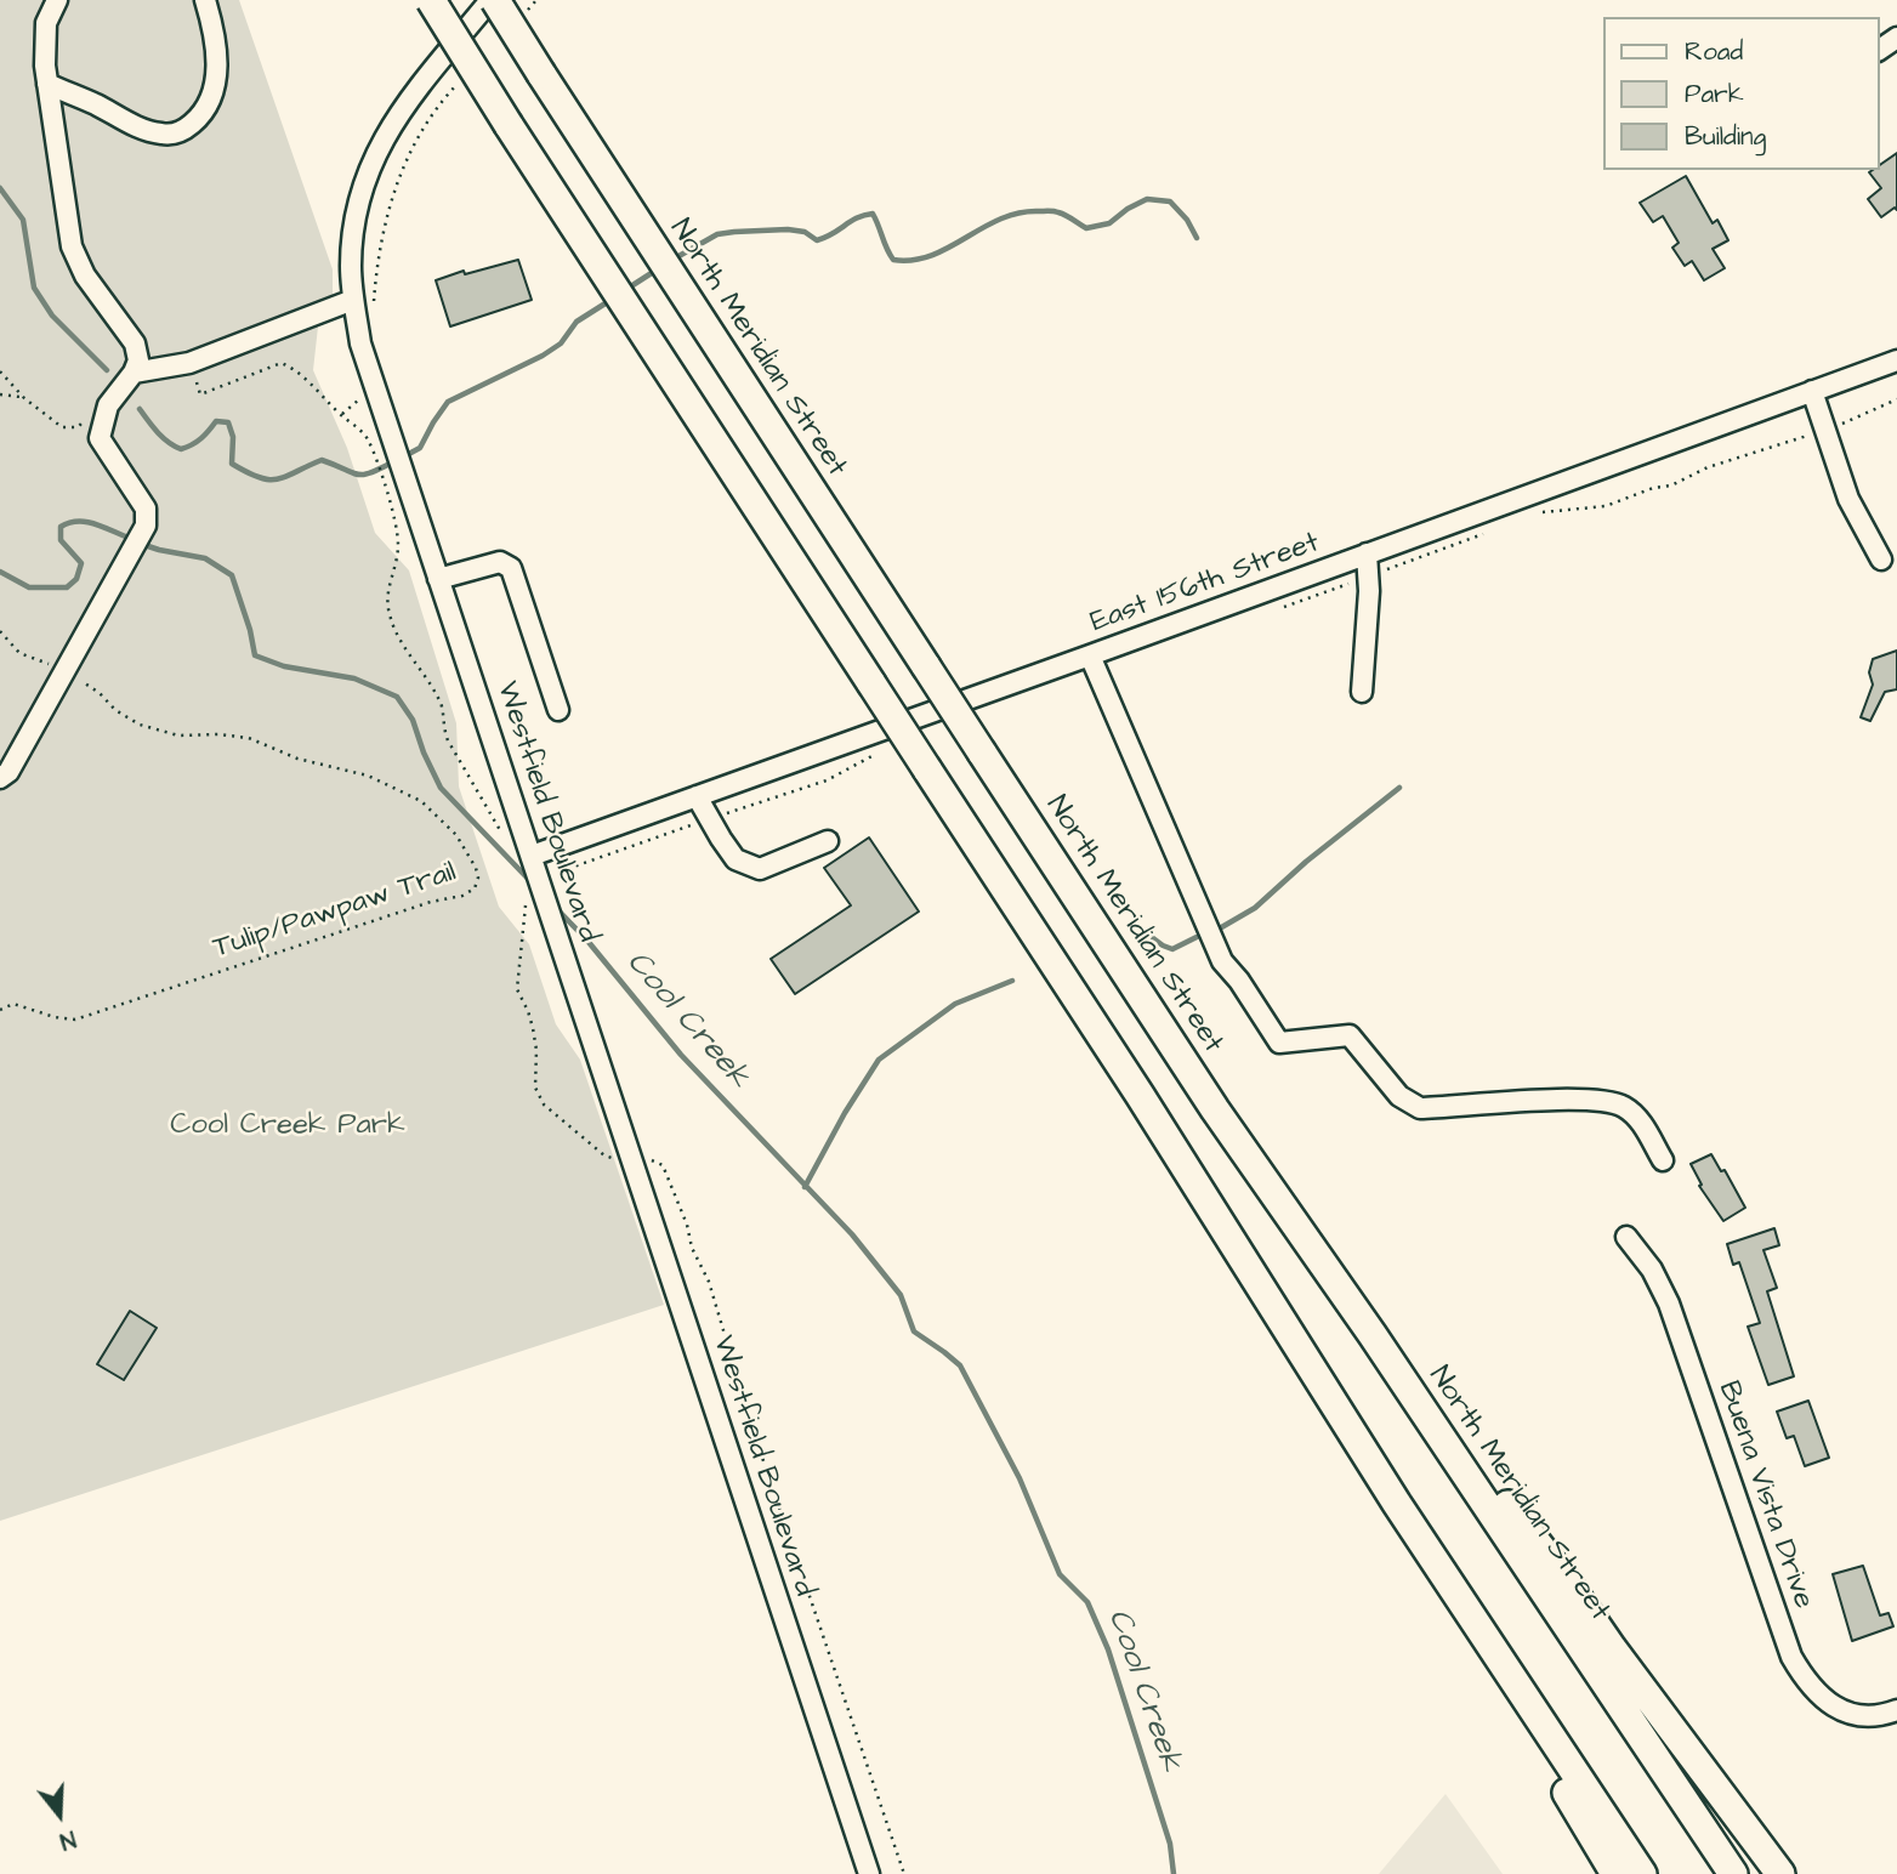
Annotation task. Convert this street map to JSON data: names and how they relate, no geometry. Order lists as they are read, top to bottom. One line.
{"streets":{"highway":["North Meridian Street"],"street":["East 156th Street","Westfield Boulevard","Buena Vista Drive"],"path":["Tulip/Pawpaw Trail"]},"crossings":[["North Meridian Street","Westfield Boulevard"],["East 156th Street","Westfield Boulevard"]],"water":["Cool Creek"],"parks":["Cool Creek Park"],"legend":["Road","Park","Building"],"north":"bottom"}
